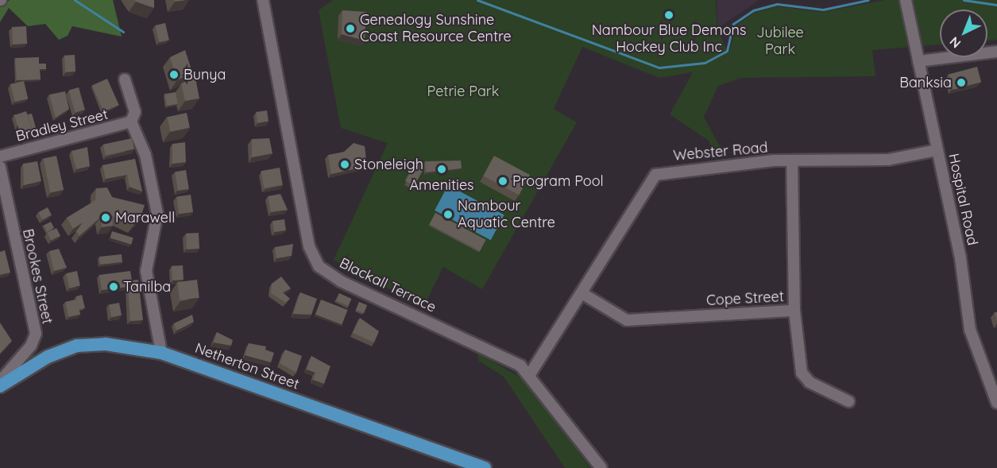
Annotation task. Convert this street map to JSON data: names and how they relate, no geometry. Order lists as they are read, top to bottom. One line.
{"streets":{"main road":["Netherton Street"],"street":["Bradley Street","Webster Road","Hospital Road","Brookes Street","Blackall Terrace","Cope Street"]},"crossings":[["Webster Road","Hospital Road"],["Webster Road","Blackall Terrace"],["Webster Road","Cope Street"]],"parks":["Jubilee Park","Petrie Park"],"places":["Nambour Blue Demons Hockey Club Inc","Genealogy Sunshine Coast Resource Centre","Bunya","Banksia","Stoneleigh","Amenities","Program Pool","Nambour Aquatic Centre","Marawell","Tanilba"],"north":"bottom left"}
